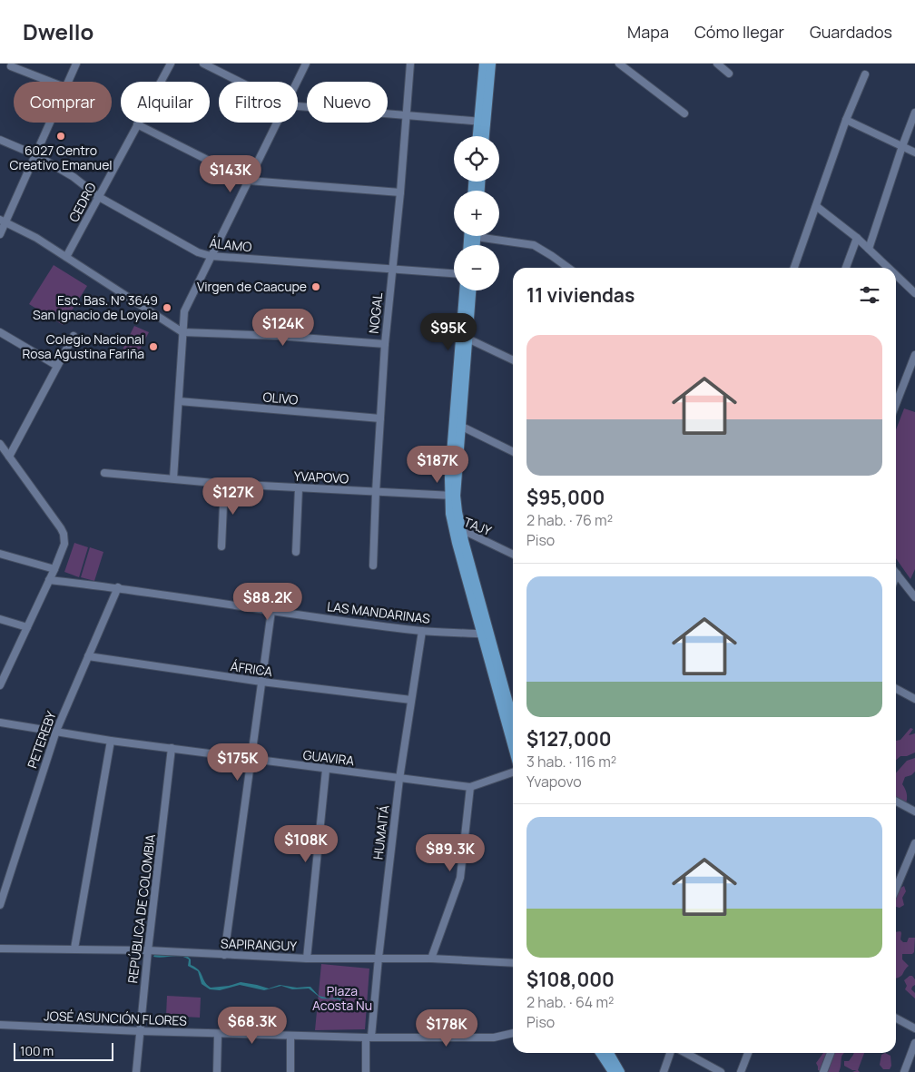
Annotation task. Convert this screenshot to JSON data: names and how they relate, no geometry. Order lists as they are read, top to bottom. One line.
{"streets":{"street":["CEDRO","ÁLAMO","NOGAL","OLIVO","YVAPOVO","TAJY","LAS MANDARINAS","ÁFRICA","PETEREBY","GUAVIRA","HUMAITÁ","REPÚBLICA DE COLOMBIA","SAPIRANGUY","JOSÉ ASUNCIÓN FLORES"]},"crossings":[["CEDRO","ÁLAMO"],["ÁLAMO","NOGAL"],["NOGAL","OLIVO"],["NOGAL","YVAPOVO"],["LAS MANDARINAS","PETEREBY"],["LAS MANDARINAS","HUMAITÁ"],["ÁFRICA","PETEREBY"],["ÁFRICA","HUMAITÁ"],["PETEREBY","GUAVIRA"],["GUAVIRA","HUMAITÁ"],["GUAVIRA","REPÚBLICA DE COLOMBIA"],["HUMAITÁ","SAPIRANGUY"],["HUMAITÁ","JOSÉ ASUNCIÓN FLORES"],["REPÚBLICA DE COLOMBIA","SAPIRANGUY"],["REPÚBLICA DE COLOMBIA","JOSÉ ASUNCIÓN FLORES"]],"parks":["Plaza Acosta Ñu"],"places":["6027 Centro Creativo Emanuel","Virgen de Caacupe","Esc. Bas. N° 3649 San Ignacio de Loyola","Colegio Nacional Rosa Agustina Fariña"],"scale_bar":"100 m","page":{"header":"Dwello","nav":["Mapa","Cómo llegar","Guardados"],"chip":["Comprar","Alquilar","Filtros","Nuevo"],"map_buttons":["+","−"],"price":["$143K","$124K","$95K","$187K","$127K","$88.2K","$175K","$108K","$89.3K","$68.3K","$178K"],"heading":"11 viviendas","list":[{"name":"$95,000","note":"2 hab. · 76 m² · Piso"},{"name":"$127,000","note":"3 hab. · 116 m² · Yvapovo"},{"name":"$108,000","note":"2 hab. · 64 m² · Piso"}],"scale":"100 m"}}
